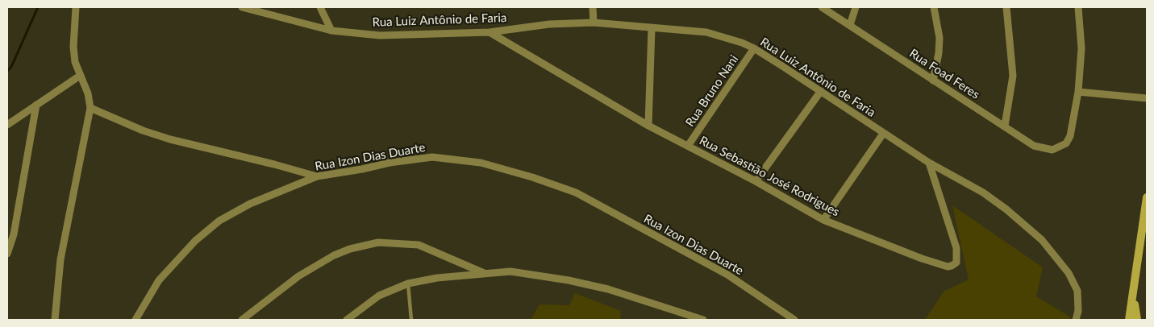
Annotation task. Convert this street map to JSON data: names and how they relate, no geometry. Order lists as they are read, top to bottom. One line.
{"streets":{"street":["Rua Luiz Antônio de Faria","Rua Foad Feres","Rua Bruno Nani","Rua Izon Dias Duarte","Rua Sebastião José Rodrigues"]},"crossings":[["Rua Luiz Antônio de Faria","Rua Bruno Nani"],["Rua Luiz Antônio de Faria","Rua Sebastião José Rodrigues"],["Rua Bruno Nani","Rua Sebastião José Rodrigues"]]}
